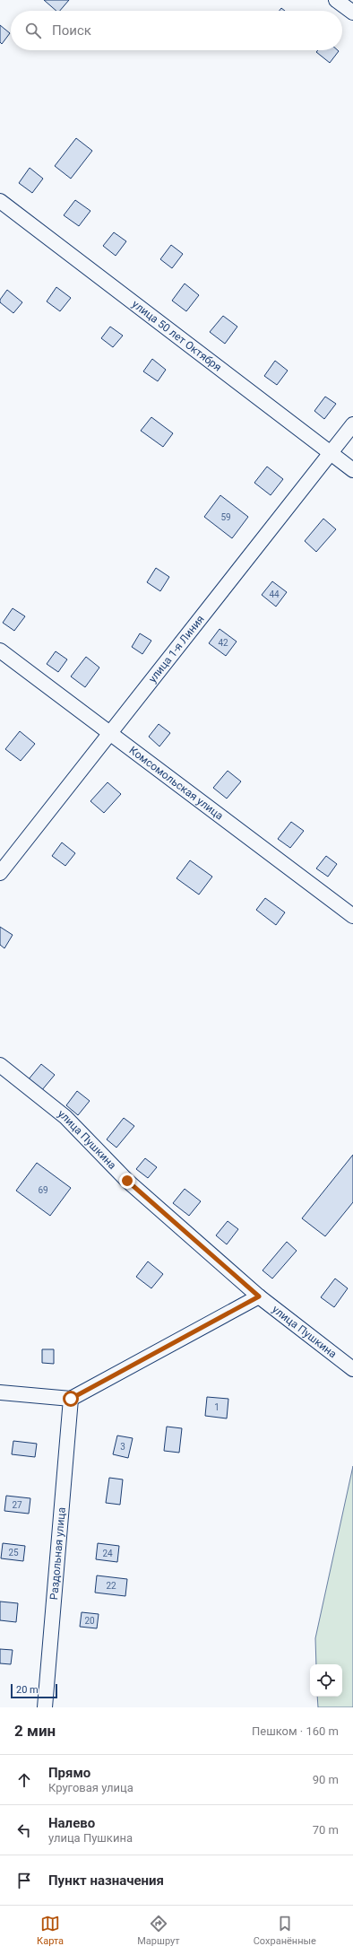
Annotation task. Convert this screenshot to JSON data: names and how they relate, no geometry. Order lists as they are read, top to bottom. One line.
{"streets":{"street":["улица 50 лет Октября","улица 1-я Линия","Комсомольская улица","улица Пушкина","Раздольная улица"]},"crossings":[["улица 50 лет Октября","улица 1-я Линия"],["улица 1-я Линия","Комсомольская улица"]],"house_numbers":["59","44","42","69","1","3","27","25","24","22","20"],"scale_bar":"20 m","page":{"search":"Поиск","scale":"20 m","heading":["2 мин","Пешком · 160 m"],"list":[["Прямо","Круговая улица","90 m"],["Налево","улица Пушкина","70 m"],"Пункт назначения"],"nav":["Карта","Маршрут","Сохранённые"]}}
